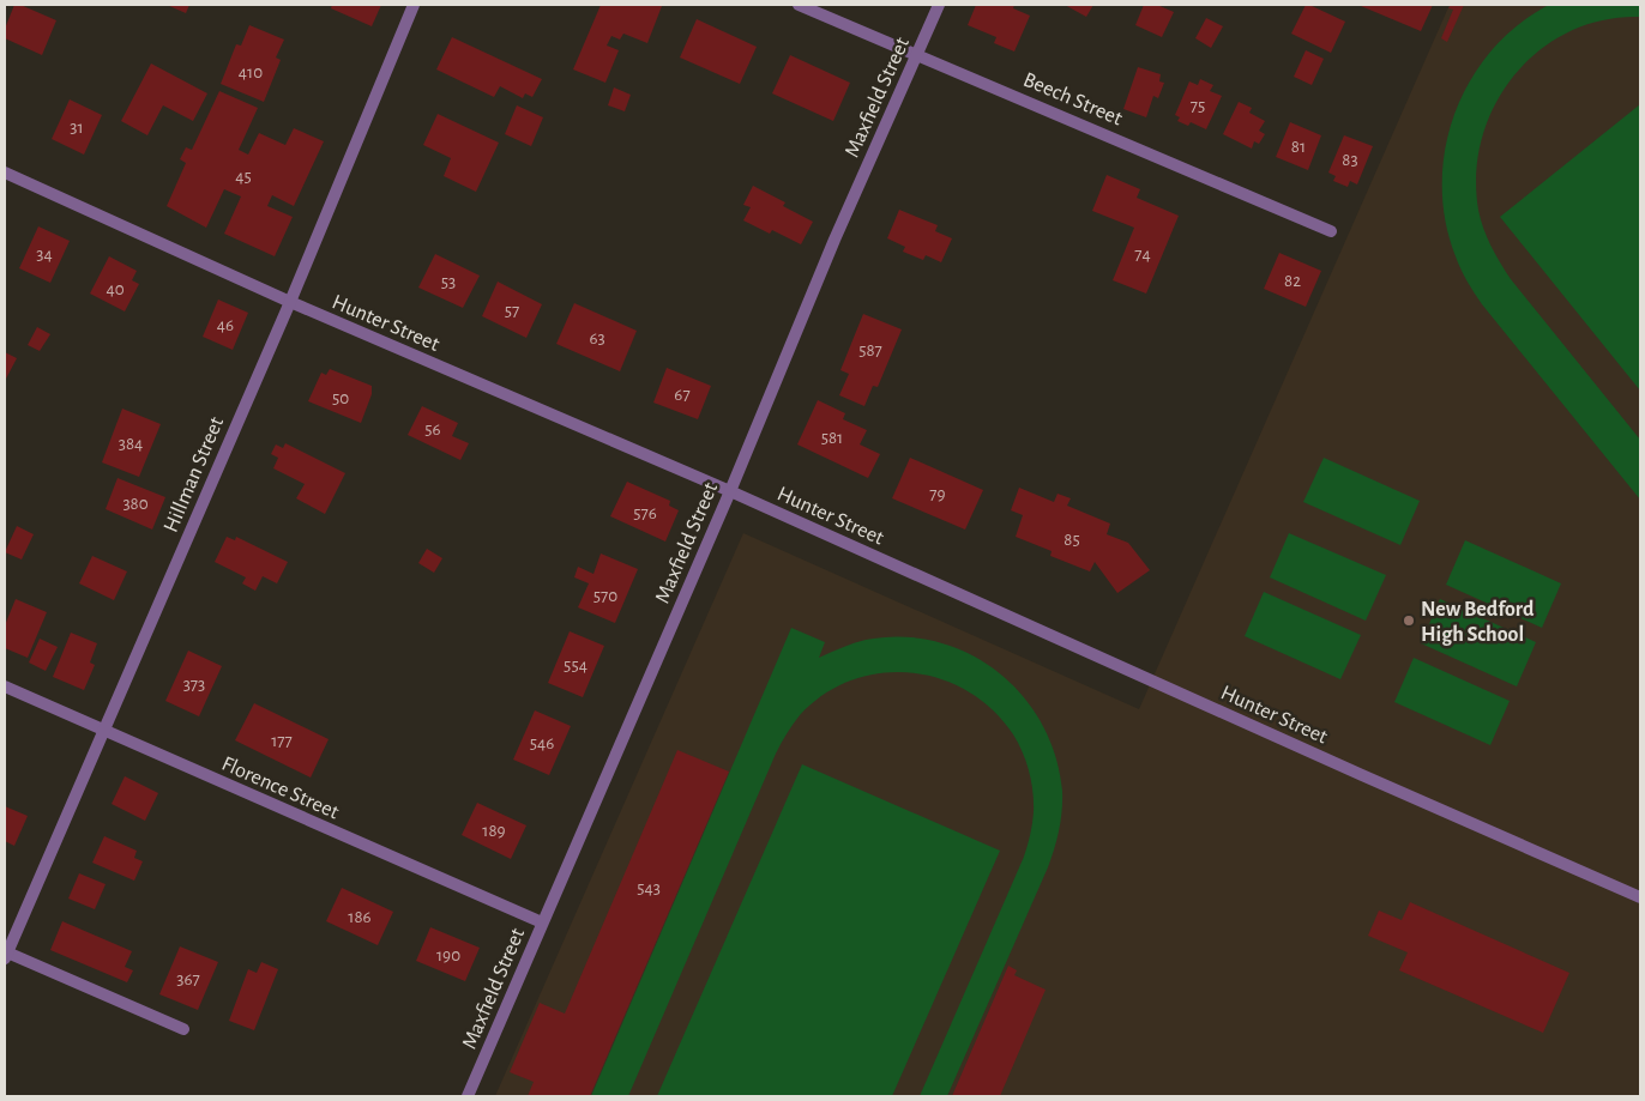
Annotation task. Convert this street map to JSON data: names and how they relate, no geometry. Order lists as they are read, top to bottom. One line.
{"streets":{"street":["Maxfield Street","Beech Street","Hunter Street","Hillman Street","Florence Street"]},"crossings":[["Maxfield Street","Beech Street"],["Maxfield Street","Hunter Street"],["Maxfield Street","Florence Street"],["Hunter Street","Hillman Street"],["Hillman Street","Florence Street"]],"places":["New Bedford High School"],"house_numbers":["410","75","31","81","83","45","34","74","82","53","40","57","46","63","587","67","50","56","581","384","79","380","576","85","570","554","373","177","546","189","543","186","190","367"]}
